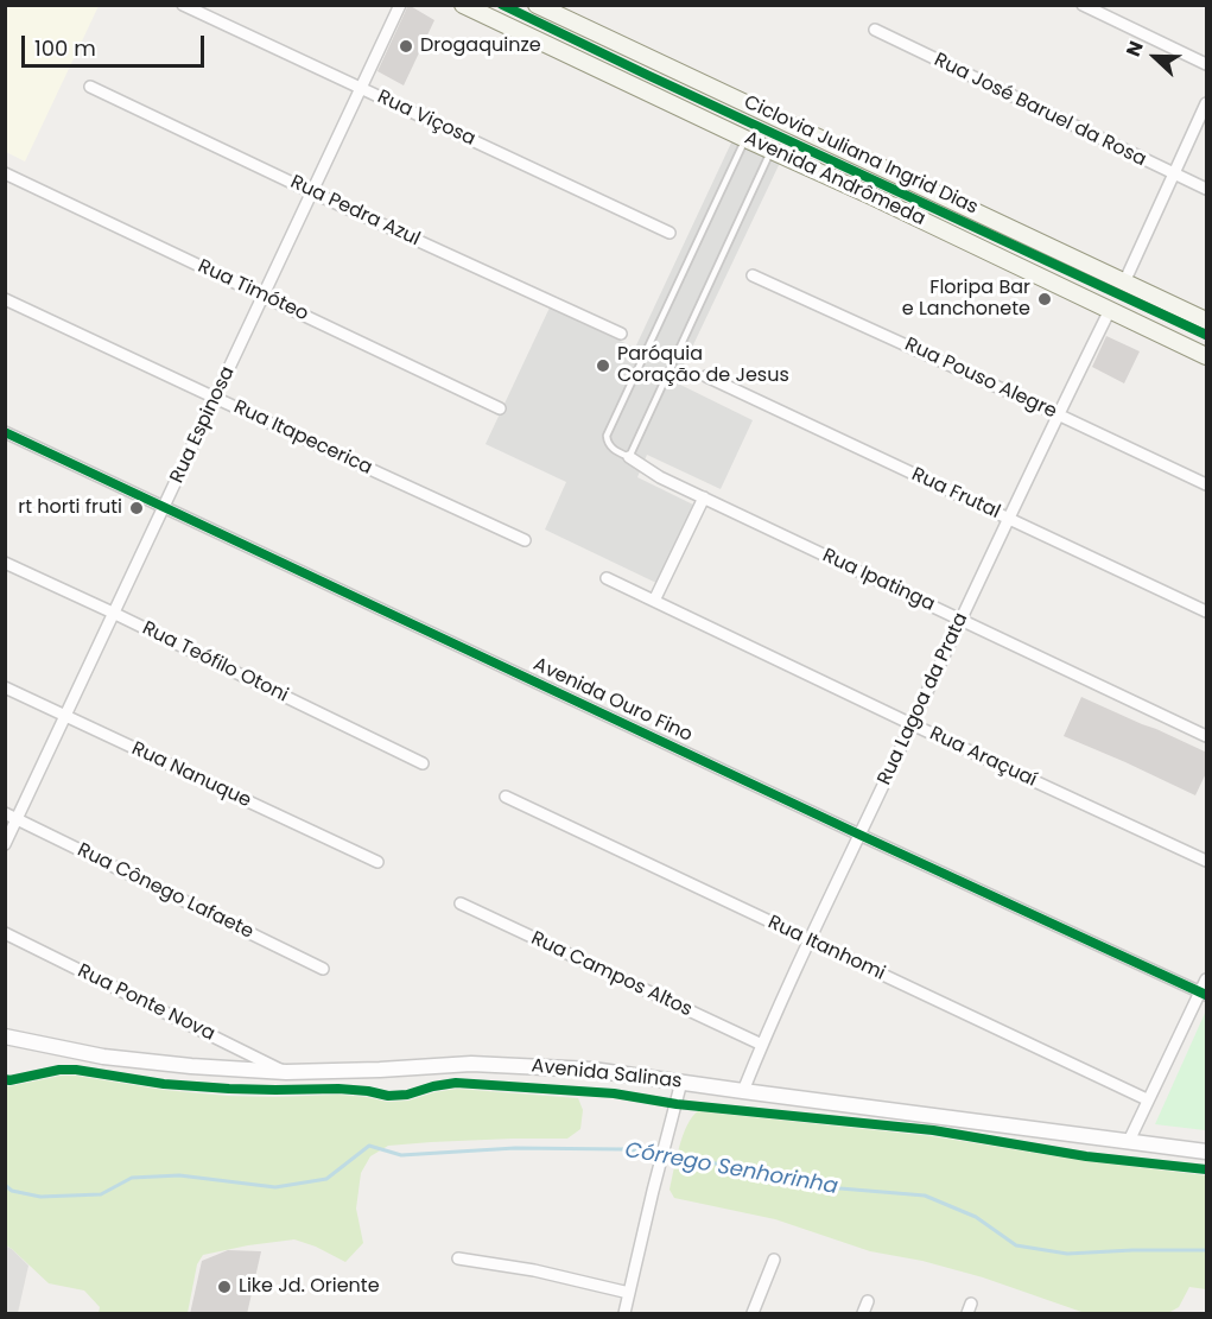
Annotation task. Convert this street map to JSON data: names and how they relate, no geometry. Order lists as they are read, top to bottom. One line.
{"streets":{"main road":["Avenida Andrômeda"],"street":["Rua José Baruel da Rosa","Rua Viçosa","Rua Pedra Azul","Rua Timóteo","Rua Pouso Alegre","Rua Espinosa","Rua Itapecerica","Rua Frutal","Rua Ipatinga","Rua Teófilo Otoni","Rua Lagoa da Prata","Avenida Ouro Fino","Rua Araçuaí","Rua Nanuque","Rua Cônego Lafaete","Rua Itanhomi","Rua Campos Altos","Rua Ponte Nova","Avenida Salinas"],"cycle path":["Ciclovia Juliana Ingrid Dias"]},"crossings":[["Rua Viçosa","Rua Espinosa"],["Avenida Andrômeda","Rua Lagoa da Prata"],["Rua Pedra Azul","Rua Espinosa"],["Rua Timóteo","Rua Espinosa"],["Rua Pouso Alegre","Rua Lagoa da Prata"],["Rua Espinosa","Rua Itapecerica"],["Rua Espinosa","Rua Teófilo Otoni"],["Rua Espinosa","Avenida Ouro Fino"],["Rua Espinosa","Rua Nanuque"],["Rua Espinosa","Rua Cônego Lafaete"],["Rua Frutal","Rua Lagoa da Prata"],["Rua Ipatinga","Rua Lagoa da Prata"],["Rua Lagoa da Prata","Avenida Ouro Fino"],["Rua Lagoa da Prata","Rua Araçuaí"],["Rua Lagoa da Prata","Rua Itanhomi"],["Rua Lagoa da Prata","Rua Campos Altos"],["Rua Lagoa da Prata","Avenida Salinas"],["Rua Ponte Nova","Avenida Salinas"]],"water":["Córrego Senhorinha"],"places":["Drogaquinze","Floripa Bar e Lanchonete","Paróquia Coração de Jesus","rt horti fruti","Like Jd. Oriente"],"scale_bar":"100 m","north":"left"}
